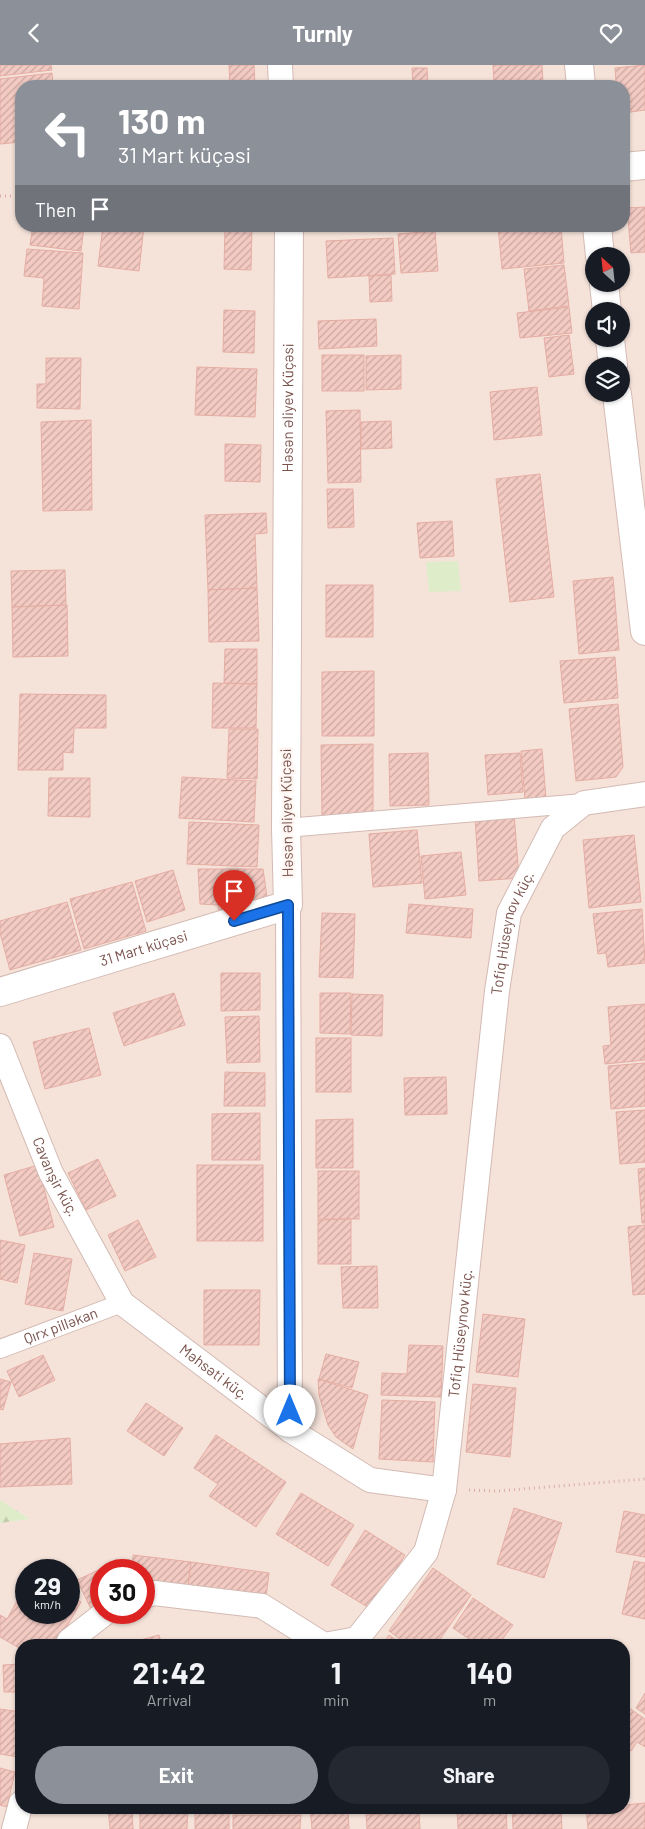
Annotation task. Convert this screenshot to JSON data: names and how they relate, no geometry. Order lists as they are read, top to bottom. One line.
{"streets":{"street":["Həsən Əliyev Küçəsi","Tofiq Hüseynov küç.","31 Mart küçəsi","Cavanşir küç.","Qırx pilləkan","Məhsəti küç."]},"crossings":[["Həsən Əliyev Küçəsi","31 Mart küçəsi"],["Həsən Əliyev Küçəsi","Məhsəti küç."],["Tofiq Hüseynov küç.","Məhsəti küç."],["Cavanşir küç.","Qırx pilləkan"],["Cavanşir küç.","Məhsəti küç."],["Qırx pilləkan","Məhsəti küç."]],"north":"top left","page":{"header":"Turnly","turn":["130 m","31 Mart küçəsi"],"then":"Then","speed":"29 km/h","limit":"30","eta":["21:42","Arrival","1","min","140","m"],"buttons":["Exit","Share"]}}
